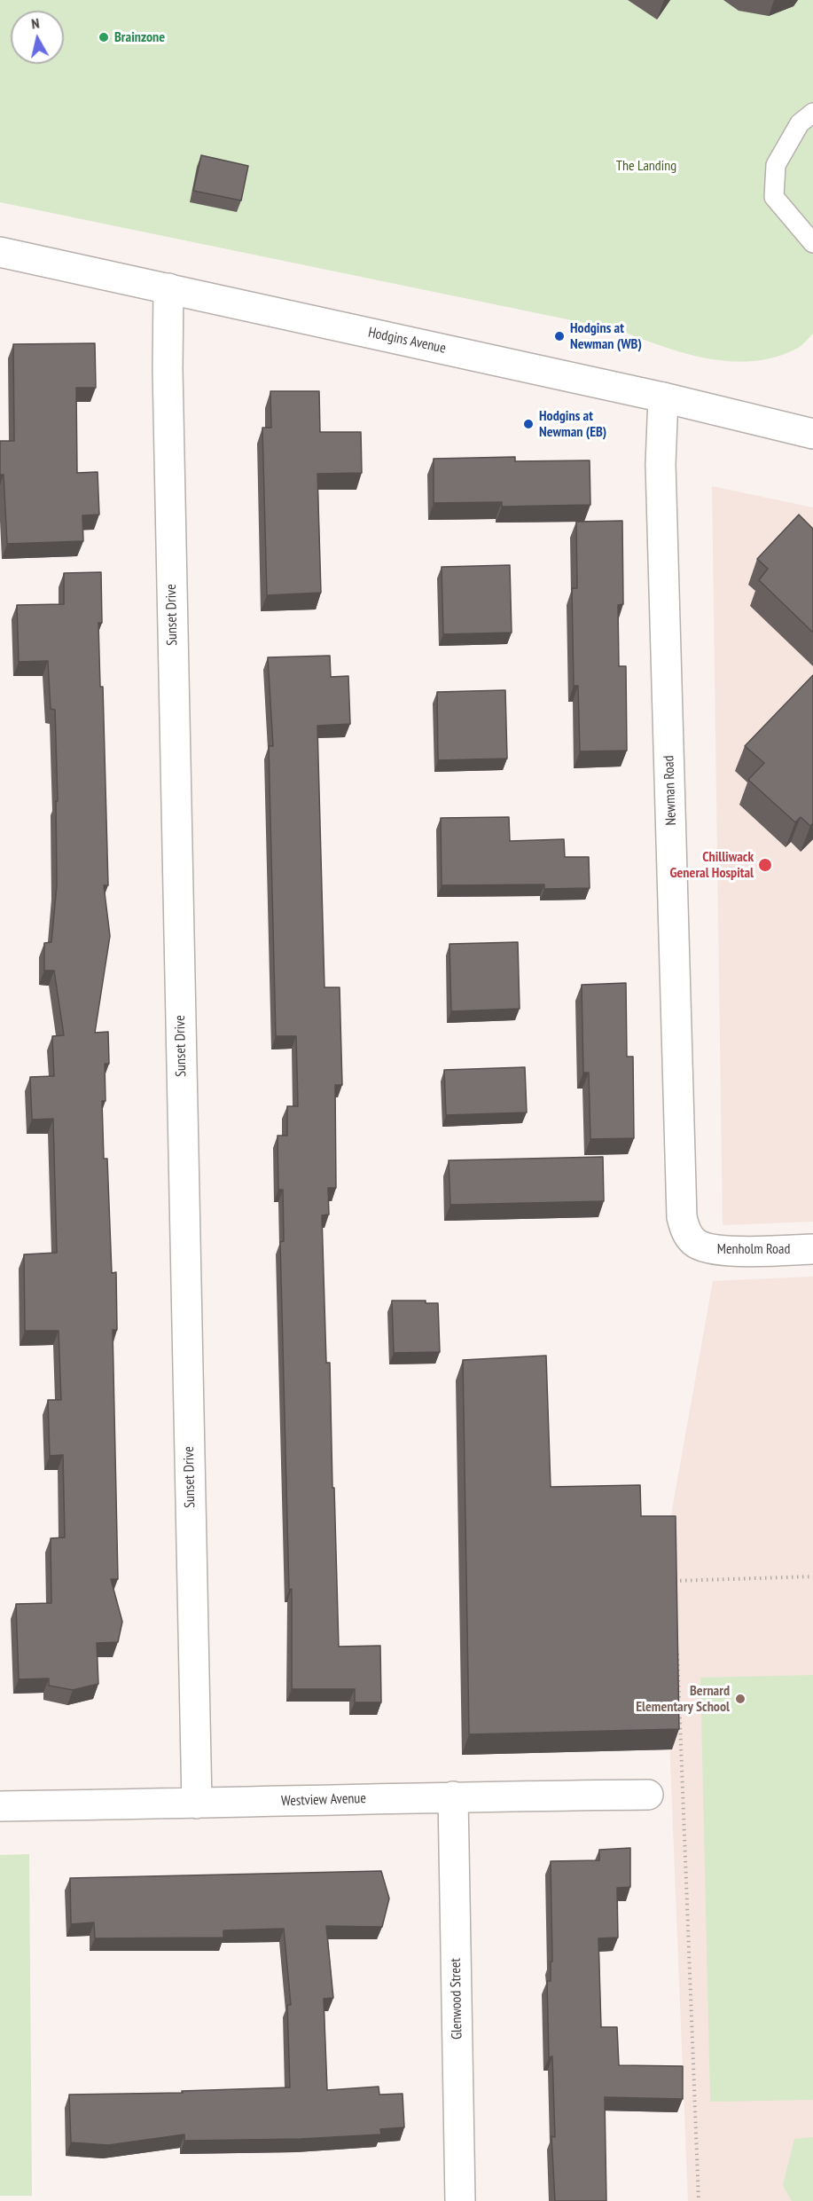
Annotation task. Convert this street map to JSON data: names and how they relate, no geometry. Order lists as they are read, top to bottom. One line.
{"streets":{"street":["Hodgins Avenue","Sunset Drive","Newman Road","Menholm Road","Westview Avenue","Glenwood Street"]},"crossings":[["Hodgins Avenue","Sunset Drive"],["Hodgins Avenue","Newman Road"],["Sunset Drive","Westview Avenue"],["Newman Road","Menholm Road"],["Westview Avenue","Glenwood Street"]],"parks":["The Landing"],"places":["Brainzone","Hodgins at Newman (WB)","Hodgins at Newman (EB)","Chilliwack General Hospital","Bernard Elementary School"],"north":"top"}
